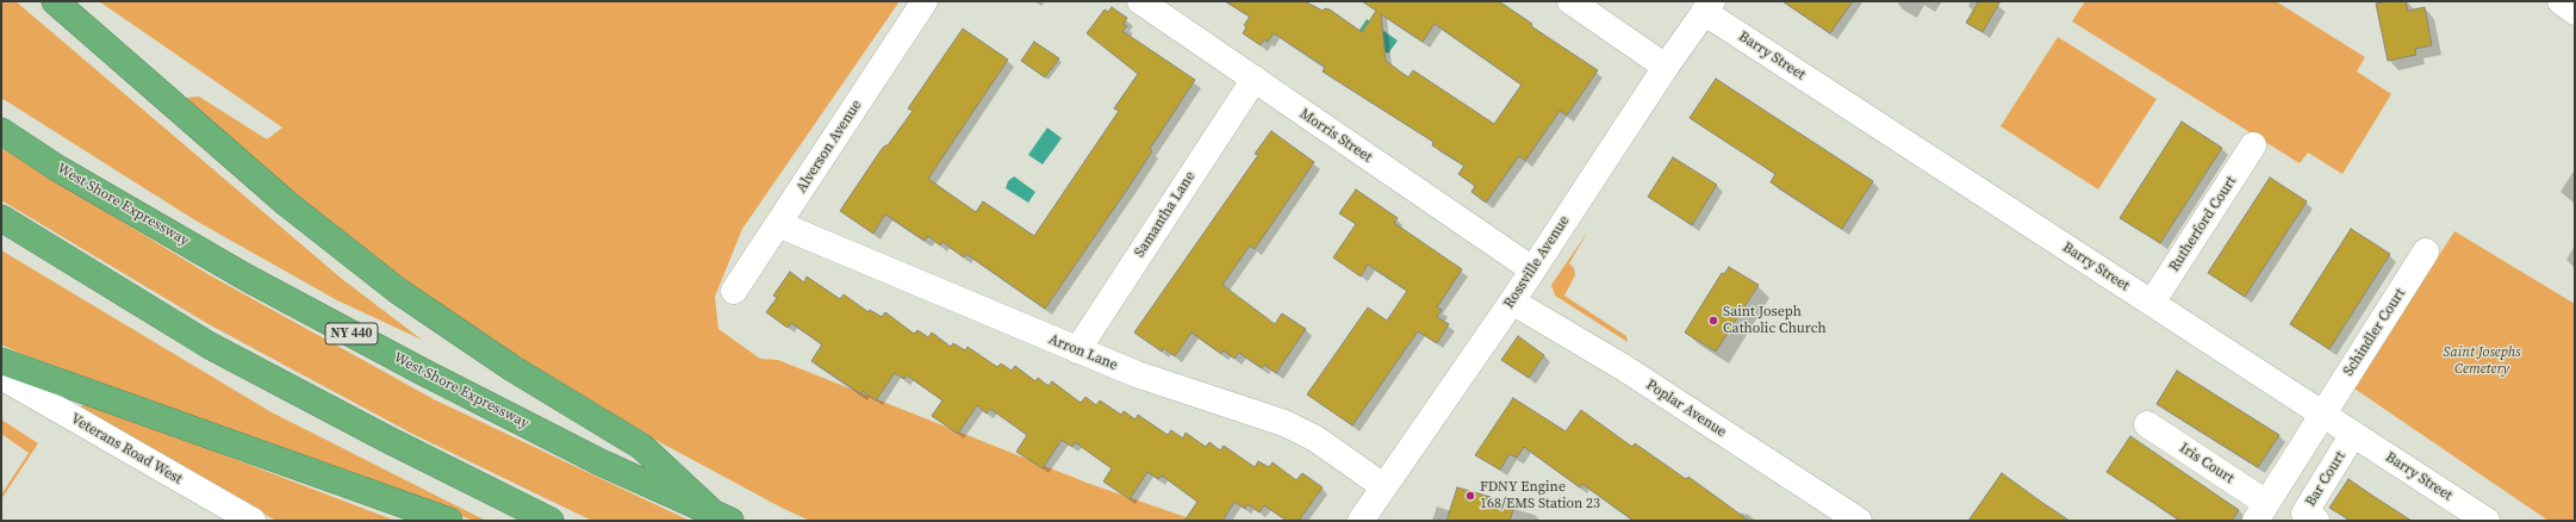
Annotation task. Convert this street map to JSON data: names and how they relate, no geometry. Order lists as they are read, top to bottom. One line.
{"streets":{"highway":["West Shore Expressway","NY 440"],"street":["Barry Street","Morris Street","Alverson Avenue","Samantha Lane","Rutherford Court","Rossville Avenue","Schindler Court","Arron Lane","Poplar Avenue","Veterans Road West","Iris Court","Bar Court"]},"crossings":[["Barry Street","Rutherford Court"],["Barry Street","Rossville Avenue"],["Barry Street","Schindler Court"],["Barry Street","Iris Court"],["Barry Street","Bar Court"],["Morris Street","Samantha Lane"],["Morris Street","Rossville Avenue"],["Alverson Avenue","Arron Lane"],["Samantha Lane","Arron Lane"],["Rossville Avenue","Arron Lane"],["Rossville Avenue","Poplar Avenue"],["Schindler Court","Iris Court"]],"parks":["Saint Josephs Cemetery"],"places":["Saint Joseph Catholic Church","FDNY Engine 168/EMS Station 23"]}
